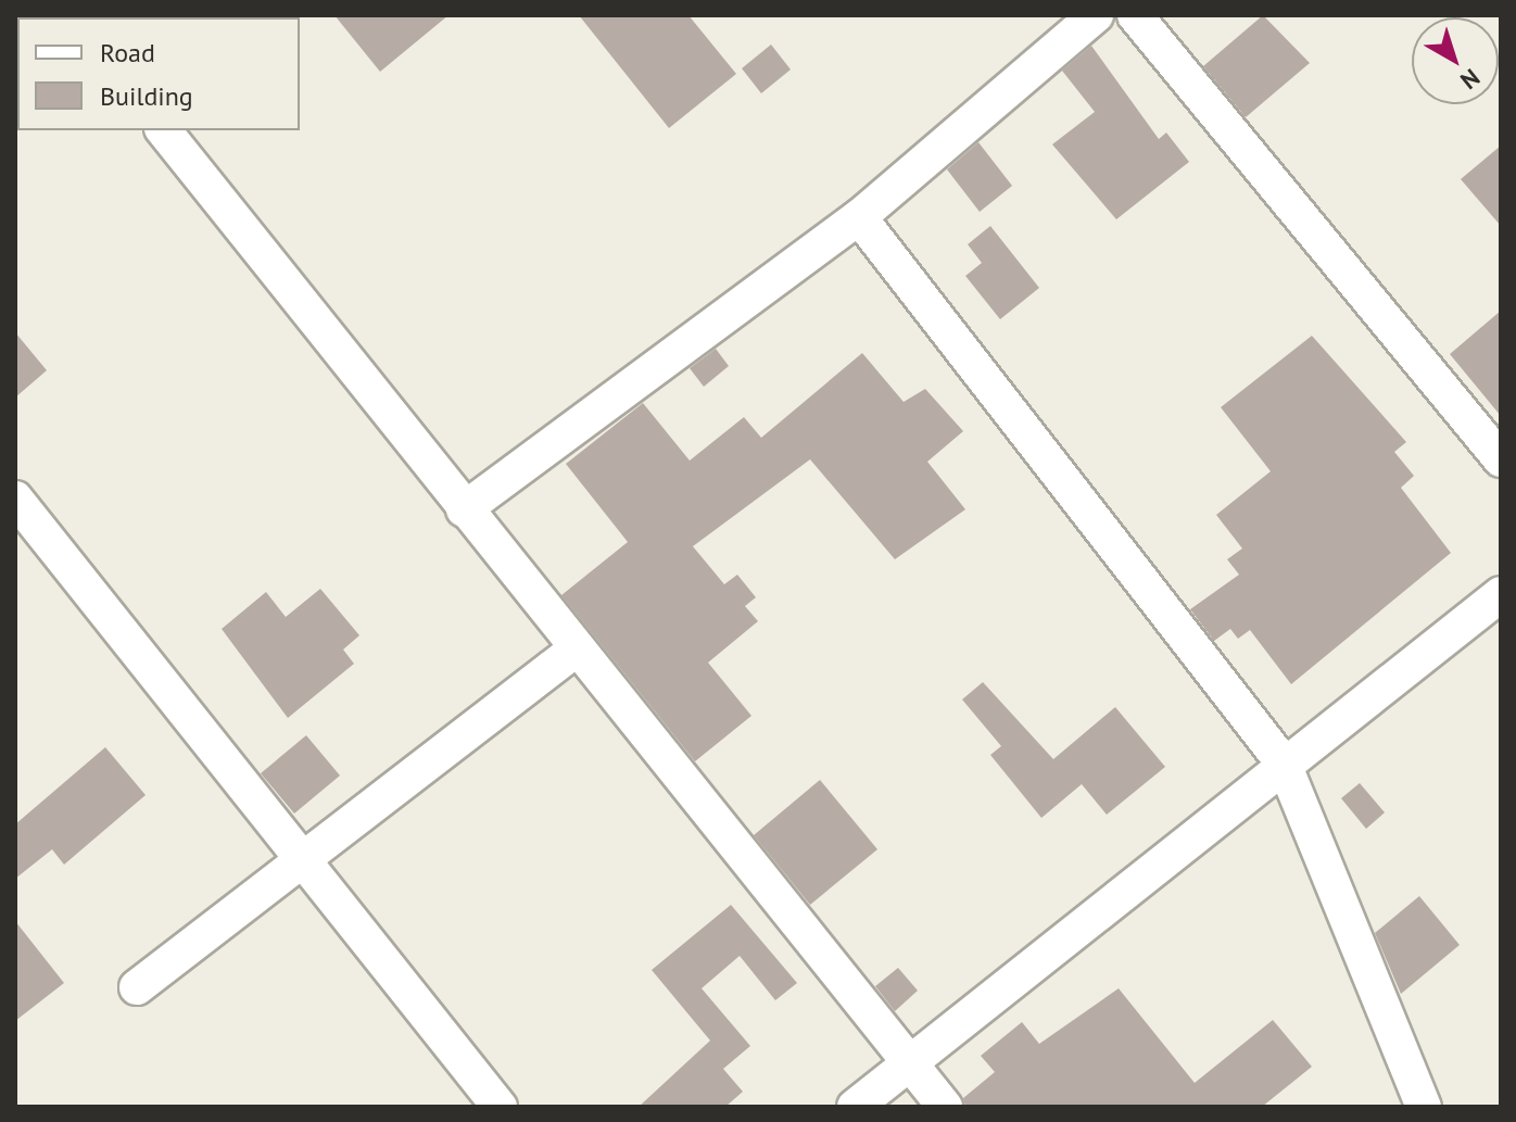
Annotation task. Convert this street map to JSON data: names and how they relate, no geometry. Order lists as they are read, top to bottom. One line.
{"legend":["Road","Building"],"north":"bottom right"}
